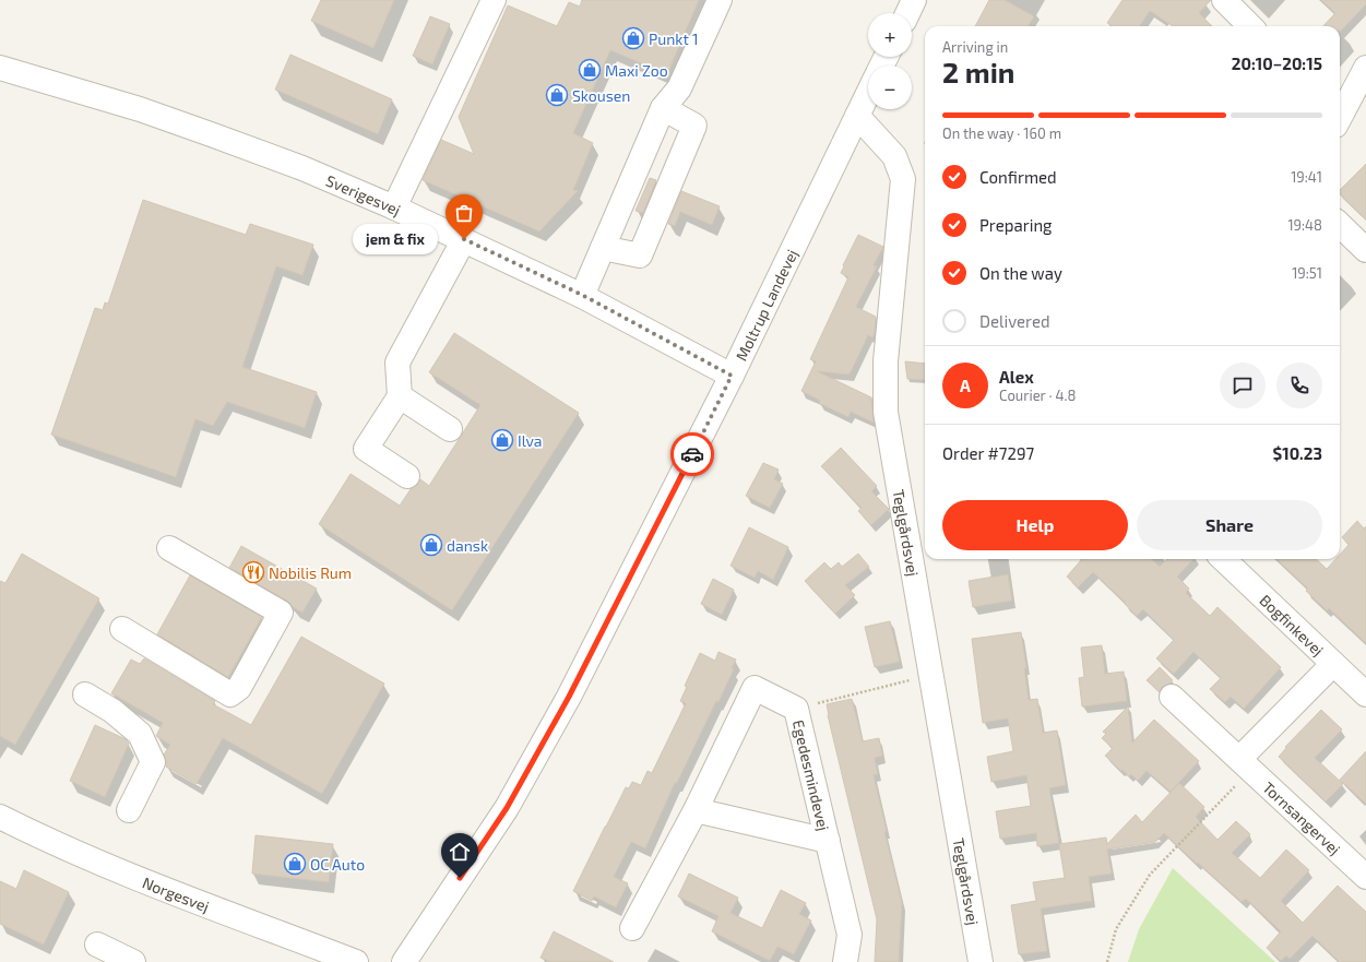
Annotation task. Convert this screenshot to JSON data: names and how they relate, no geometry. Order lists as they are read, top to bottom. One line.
{"streets":{"street":["Sverigesvej","Moltrup Landevej","Teglgårdsvej","Bogfinkevej","Egedesmindevej","Tornsangervej","Norgesvej"]},"crossings":[["Sverigesvej","Moltrup Landevej"],["Moltrup Landevej","Teglgårdsvej"]],"places":{"shop":["Punkt 1","Maxi Zoo","Skousen","Ilva","dansk","OC Auto"],"other":["jem & fix"],"restaurant":["Nobilis Rum"]},"page":{"map_buttons":["+","−"],"heading":["2 min","Arriving in","20:10–20:15"],"panel":["Alex","Courier · 4.8","Order #7297","$10.23"],"bar":"On the way · 160 m","list":[["Confirmed","19:41"],["Preparing","19:48"],["On the way","19:51"],"Delivered"],"bubble":"jem & fix","round":"A","buttons":["Help","Share"]}}
